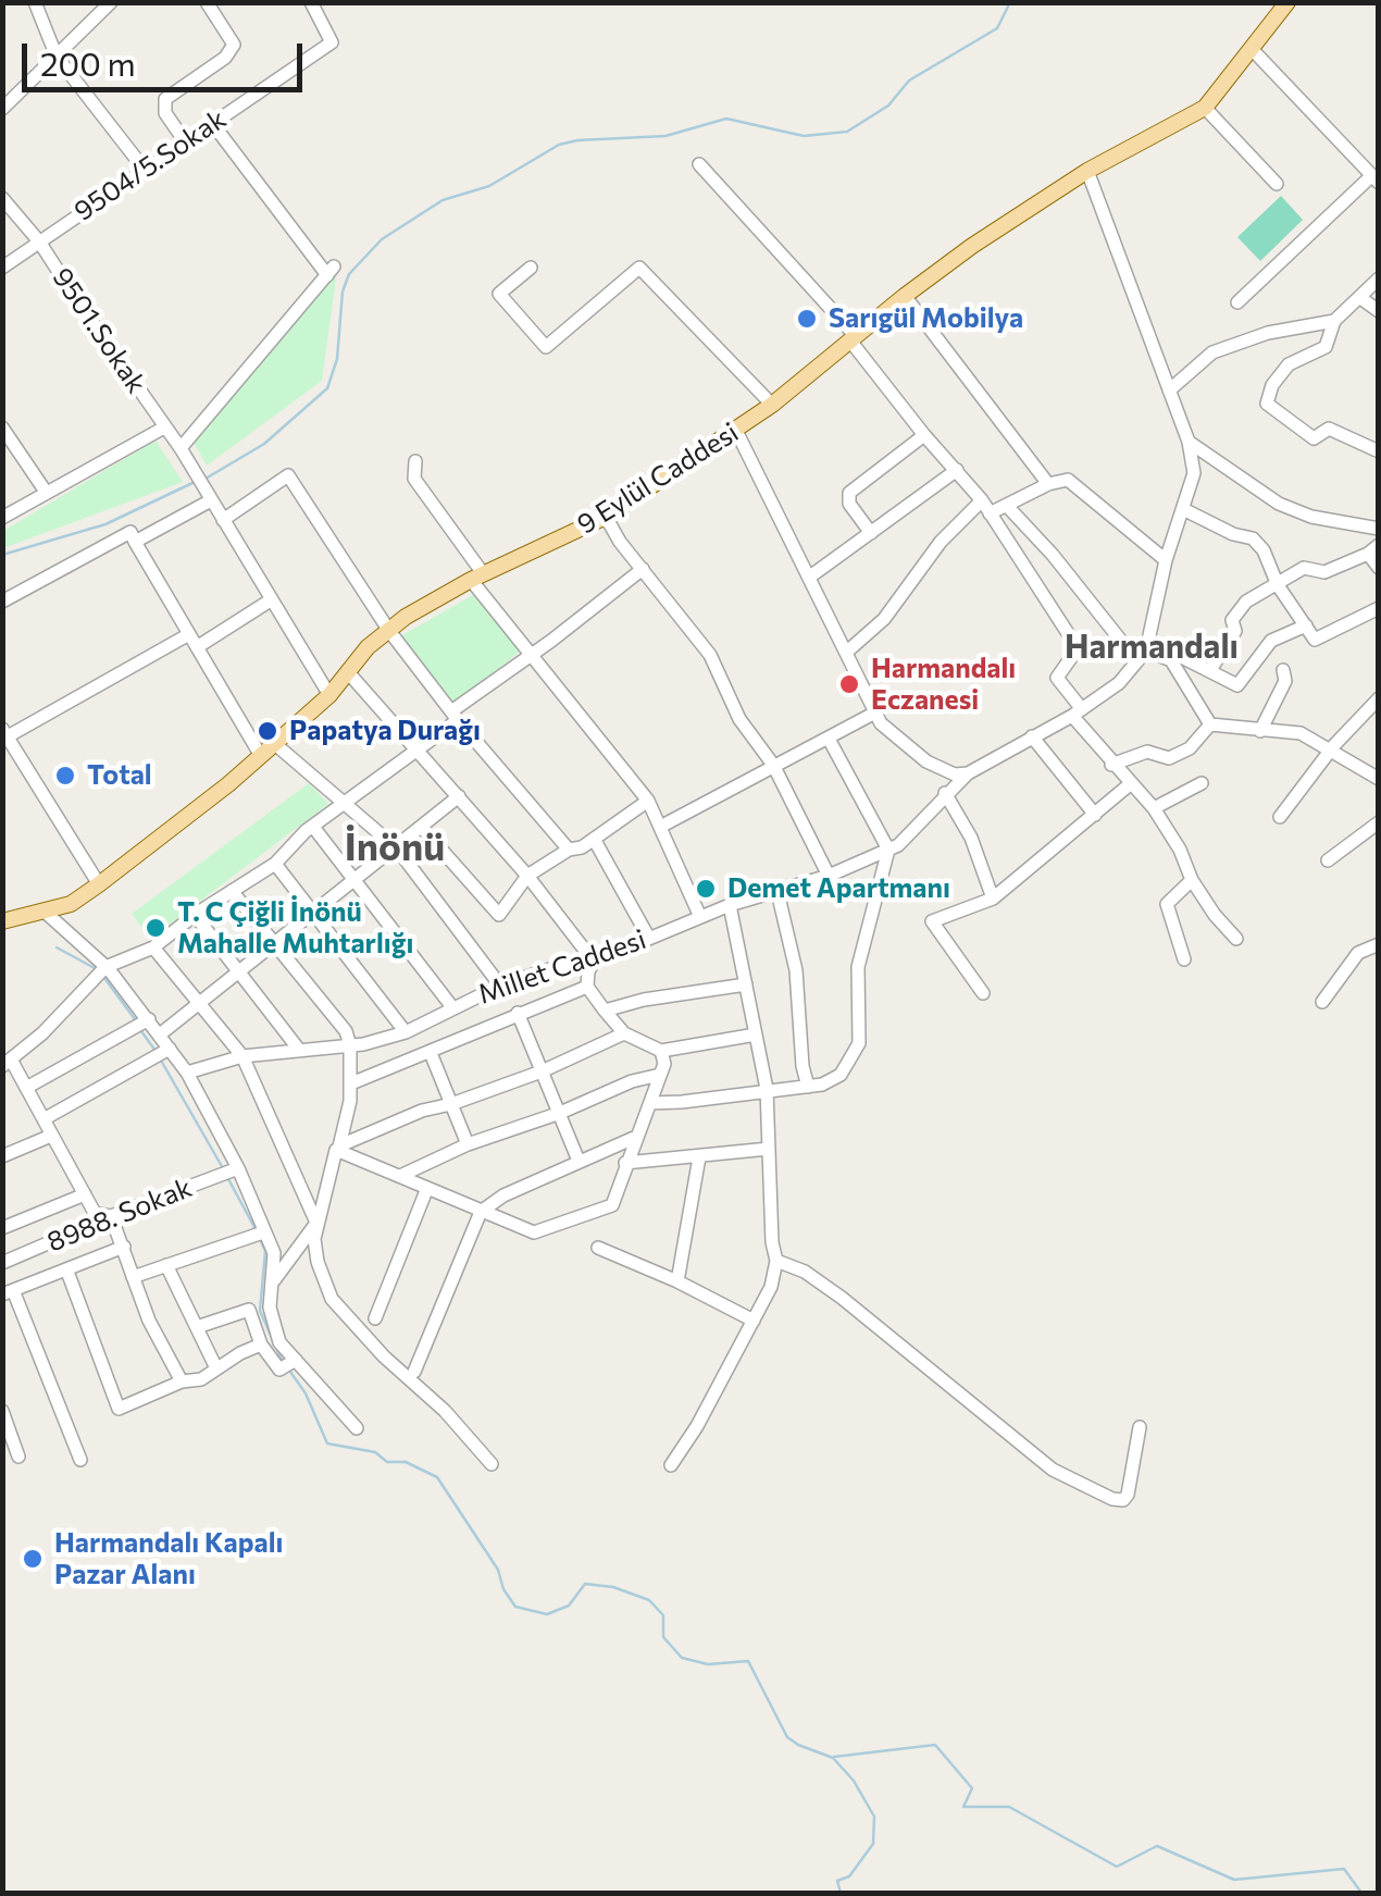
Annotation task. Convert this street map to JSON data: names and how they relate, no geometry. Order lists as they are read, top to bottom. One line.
{"streets":{"main road":["9 Eylül Caddesi"],"street":["9504/5.Sokak","9501.Sokak","Millet Caddesi","8988. Sokak"]},"crossings":[["9504/5.Sokak","9501.Sokak"],["9501.Sokak","9 Eylül Caddesi"]],"districts":["Harmandalı","İnönü"],"places":["Sarıgül Mobilya","Harmandalı Eczanesi","Papatya Durağı","Total","Demet Apartmanı","T. C Çiğli İnönü Mahalle Muhtarlığı","Harmandalı Kapalı Pazar Alanı"],"scale_bar":"200 m"}
